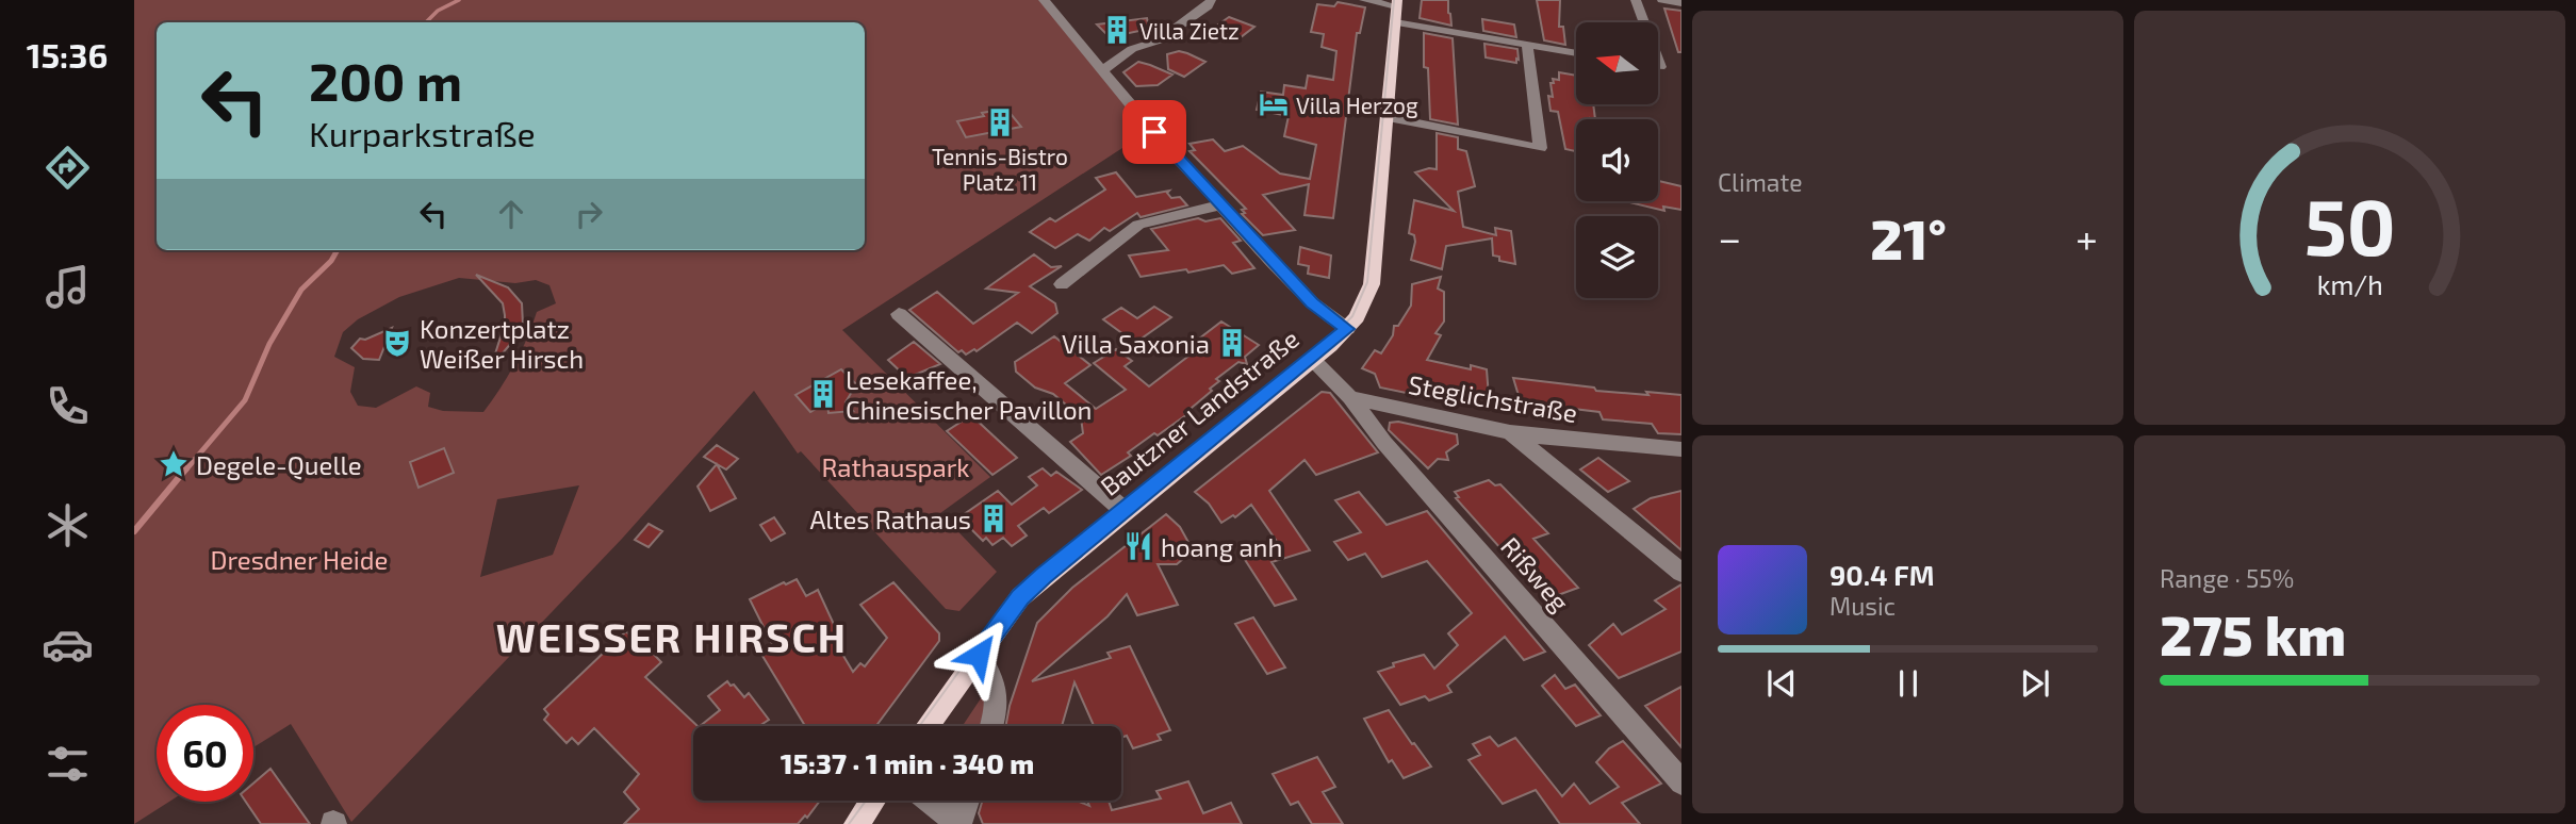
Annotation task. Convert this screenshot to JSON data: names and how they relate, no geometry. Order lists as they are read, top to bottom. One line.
{"streets":{"main road":["Bautzner Landstraße"],"street":["Steglichstraße","Rißweg"]},"crossings":[["Steglichstraße","Rißweg"]],"districts":["WEISSER HIRSCH"],"parks":["Rathauspark","Dresdner Heide"],"places":{"building":["Villa Zietz","Tennis-Bistro Platz 11","Villa Saxonia","Lesekaffee, Chinesischer Pavillon","Altes Rathaus"],"hotel":["Villa Herzog"],"theatre":["Konzertplatz Weißer Hirsch"],"place":["Degele-Quelle"],"restaurant":["hoang anh"]},"north":"left","page":{"tabs":"15:36","tile":["Climate",["Range · 55%","275 km"]],"turn":["200 m","Kurparkstraße"],"heat":["−","21°","+"],"song":["90.4 FM","Music"],"limit":"60","trip":"15:37 · 1 min · 340 m","gauge":["50","km/h"]}}
